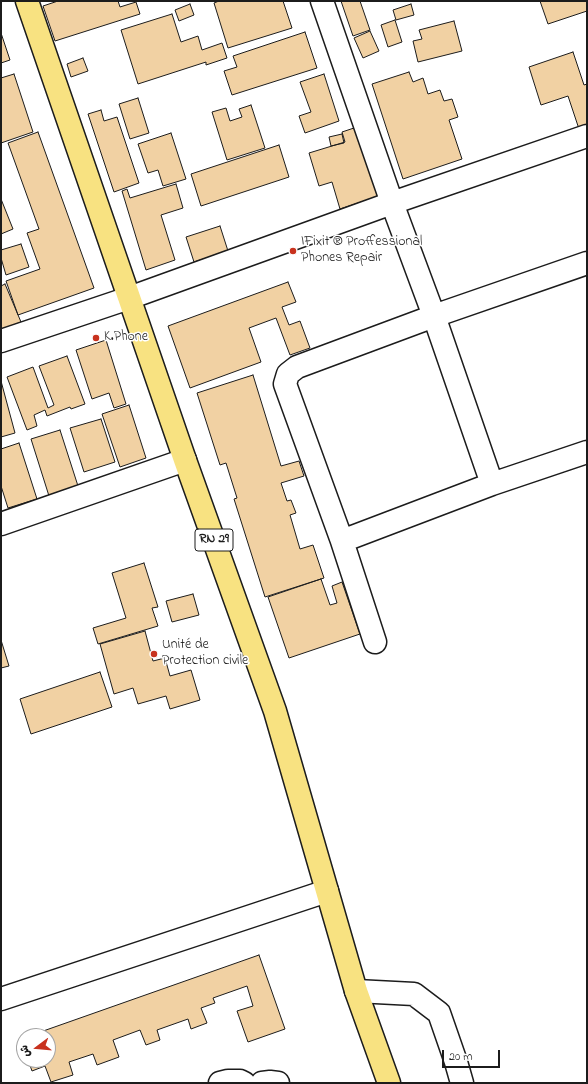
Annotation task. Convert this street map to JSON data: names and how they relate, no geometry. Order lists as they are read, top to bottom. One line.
{"streets":{"main road":["RN 29"]},"places":["IFixit ® Proffessional Phones Repair","K.Phone","Unité de Protection civile"],"scale_bar":"20 m","north":"left"}
